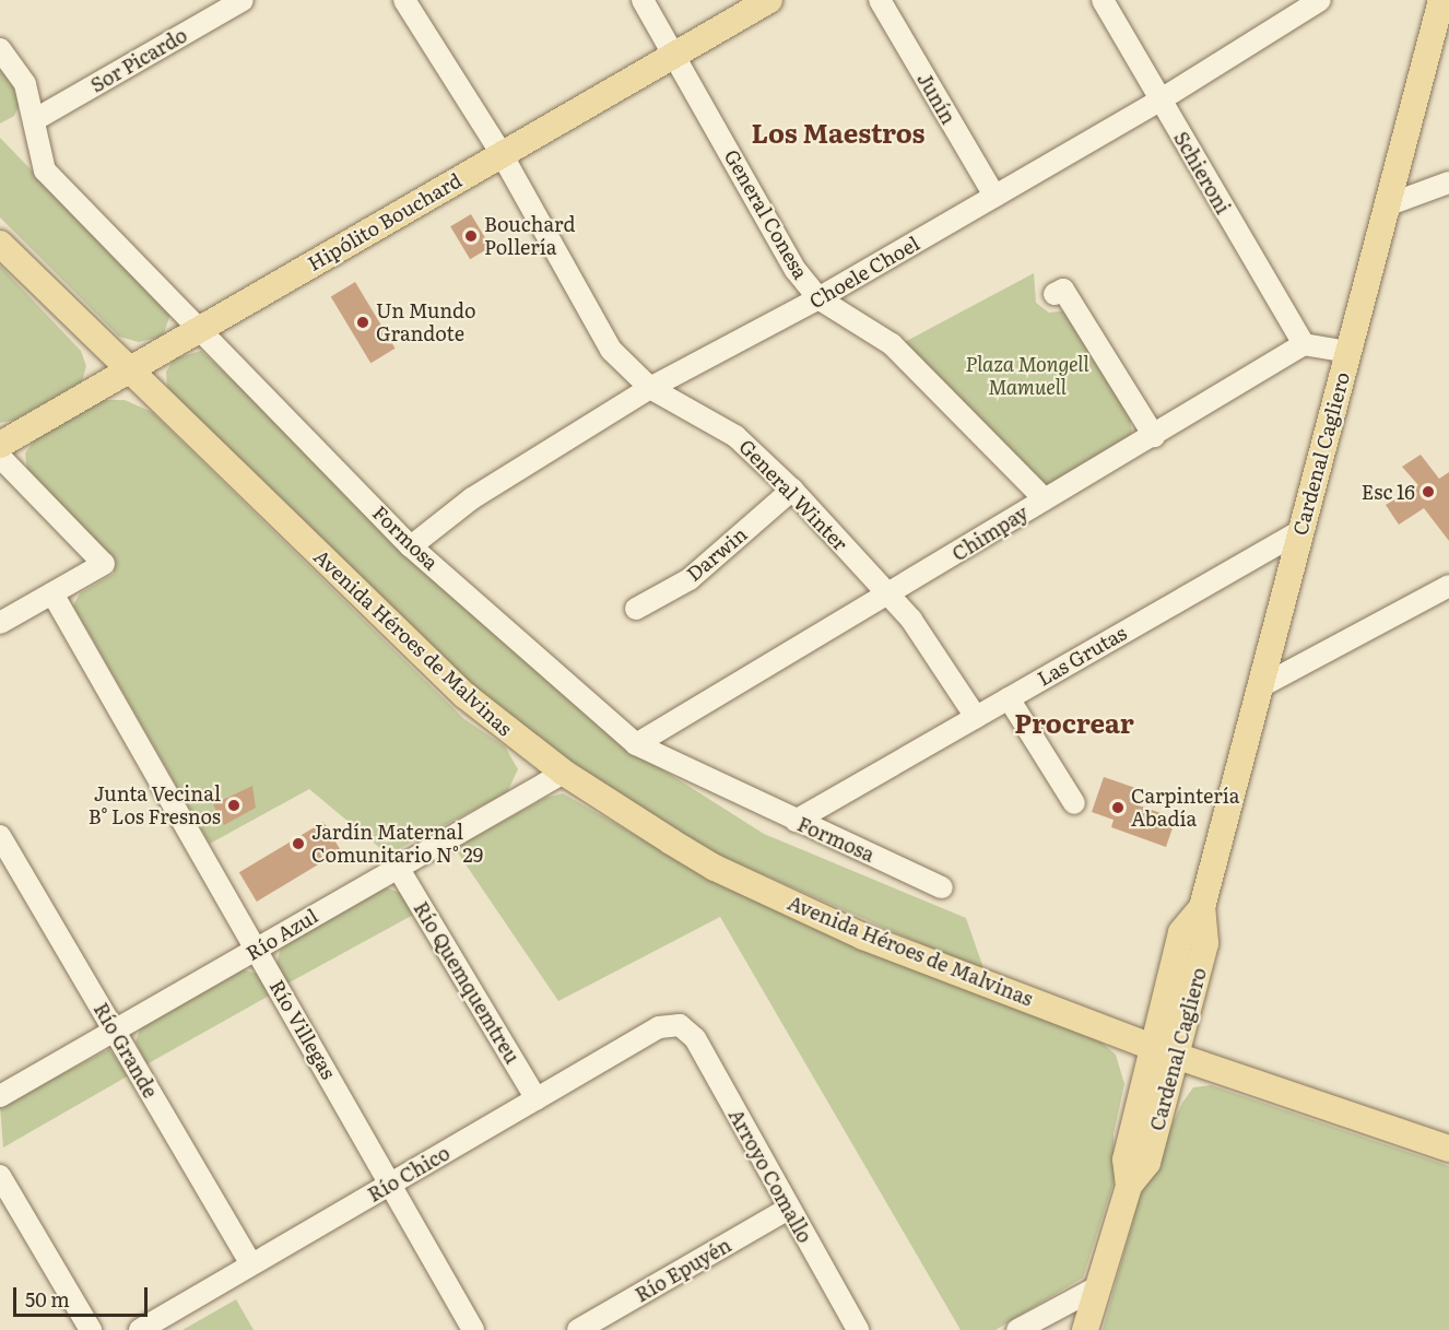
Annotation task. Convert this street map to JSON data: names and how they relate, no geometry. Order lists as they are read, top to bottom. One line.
{"streets":{"main road":["Hipólito Bouchard","Cardenal Cagliero","Avenida Héroes de Malvinas"],"street":["Sor Picardo","Junín","Schieroni","General Conesa","Choele Choel","General Winter","Chimpay","Formosa","Darwin","Las Grutas","Río Azul","Río Quemquemtreu","Río Villegas","Río Grande","Río Chico","Arroyo Comallo","Río Epuyén"]},"crossings":[["Sor Picardo","Formosa"],["Junín","Choele Choel"],["Schieroni","Choele Choel"],["Schieroni","Chimpay"],["General Conesa","Hipólito Bouchard"],["General Conesa","Choele Choel"],["General Conesa","Chimpay"],["Hipólito Bouchard","General Winter"],["Hipólito Bouchard","Formosa"],["Hipólito Bouchard","Avenida Héroes de Malvinas"],["Choele Choel","General Winter"],["Choele Choel","Formosa"],["Cardenal Cagliero","Avenida Héroes de Malvinas"],["Cardenal Cagliero","Las Grutas"],["General Winter","Chimpay"],["General Winter","Darwin"],["General Winter","Las Grutas"],["Chimpay","Formosa"],["Formosa","Las Grutas"],["Avenida Héroes de Malvinas","Río Azul"],["Río Azul","Río Quemquemtreu"],["Río Azul","Río Villegas"],["Río Azul","Río Grande"],["Río Quemquemtreu","Río Chico"],["Río Villegas","Río Chico"],["Río Grande","Río Chico"],["Río Chico","Arroyo Comallo"],["Arroyo Comallo","Río Epuyén"]],"districts":["Los Maestros","Procrear"],"parks":["Plaza Mongell Mamuell"],"places":["Bouchard Pollería","Un Mundo Grandote","Esc 16","Junta Vecinal B° Los Fresnos","Carpintería Abadía","Jardín Maternal Comunitario N° 29"],"scale_bar":"50 m"}
